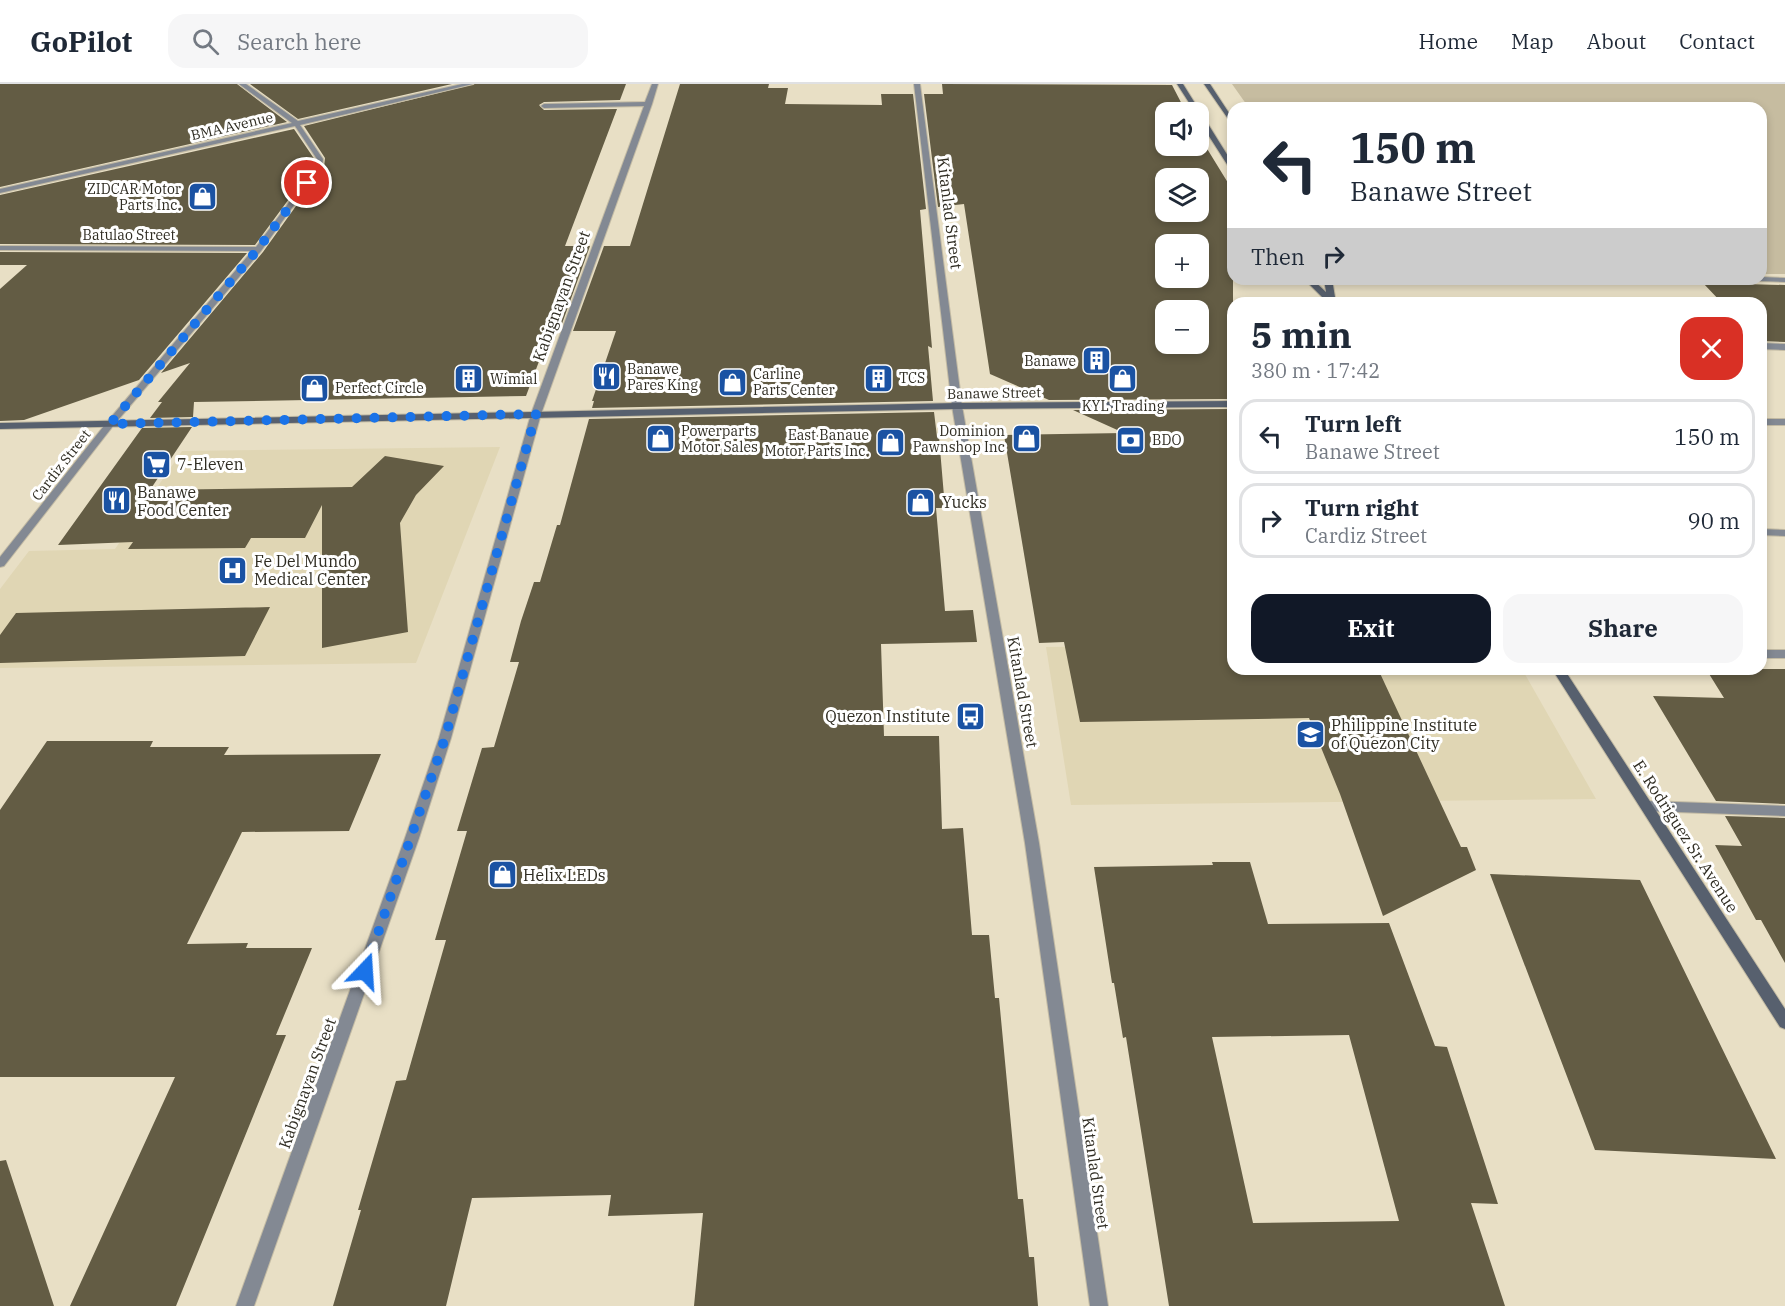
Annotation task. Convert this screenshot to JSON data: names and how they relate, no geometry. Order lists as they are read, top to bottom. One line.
{"streets":{"main road":["Banawe Street","E. Rodriguez Sr. Avenue"],"street":["BMA Avenue","Kitanlad Street","Batulao Street","Kabignayan Street","Cardiz Street"]},"crossings":[["BMA Avenue","Cardiz Street"],["Kitanlad Street","Banawe Street"],["Batulao Street","Cardiz Street"],["Kabignayan Street","Banawe Street"],["Banawe Street","Cardiz Street"]],"places":{"shop":["ZIDCAR Motor Parts Inc.","KYL Trading","Carline Parts Center","Perfect Circle","Powerparts Motor Sales","Dominion Pawnshop Inc","East Banaue Motor Parts Inc.","Yucks","Helix LEDs"],"building":["Banawe","TCS","Wimial"],"restaurant":["Banawe Pares King","Banawe Food Center"],"bank":["BDO"],"supermarket":["7-Eleven"],"hospital":["Fe Del Mundo Medical Center"],"bus stop":["Quezon Institute"],"school or university":["Philippine Institute of Quezon City"]},"page":{"header":"GoPilot","search":"Search here","nav":["Home","Map","About","Contact"],"map_buttons":["+","−"],"turn":["150 m","Banawe Street"],"then":"Then","heading":["5 min","380 m · 17:42"],"list":[{"name":"Turn left","note":"Banawe Street","value":"150 m"},{"name":"Turn right","note":"Cardiz Street","value":"90 m"}],"buttons":["Exit","Share"]}}
